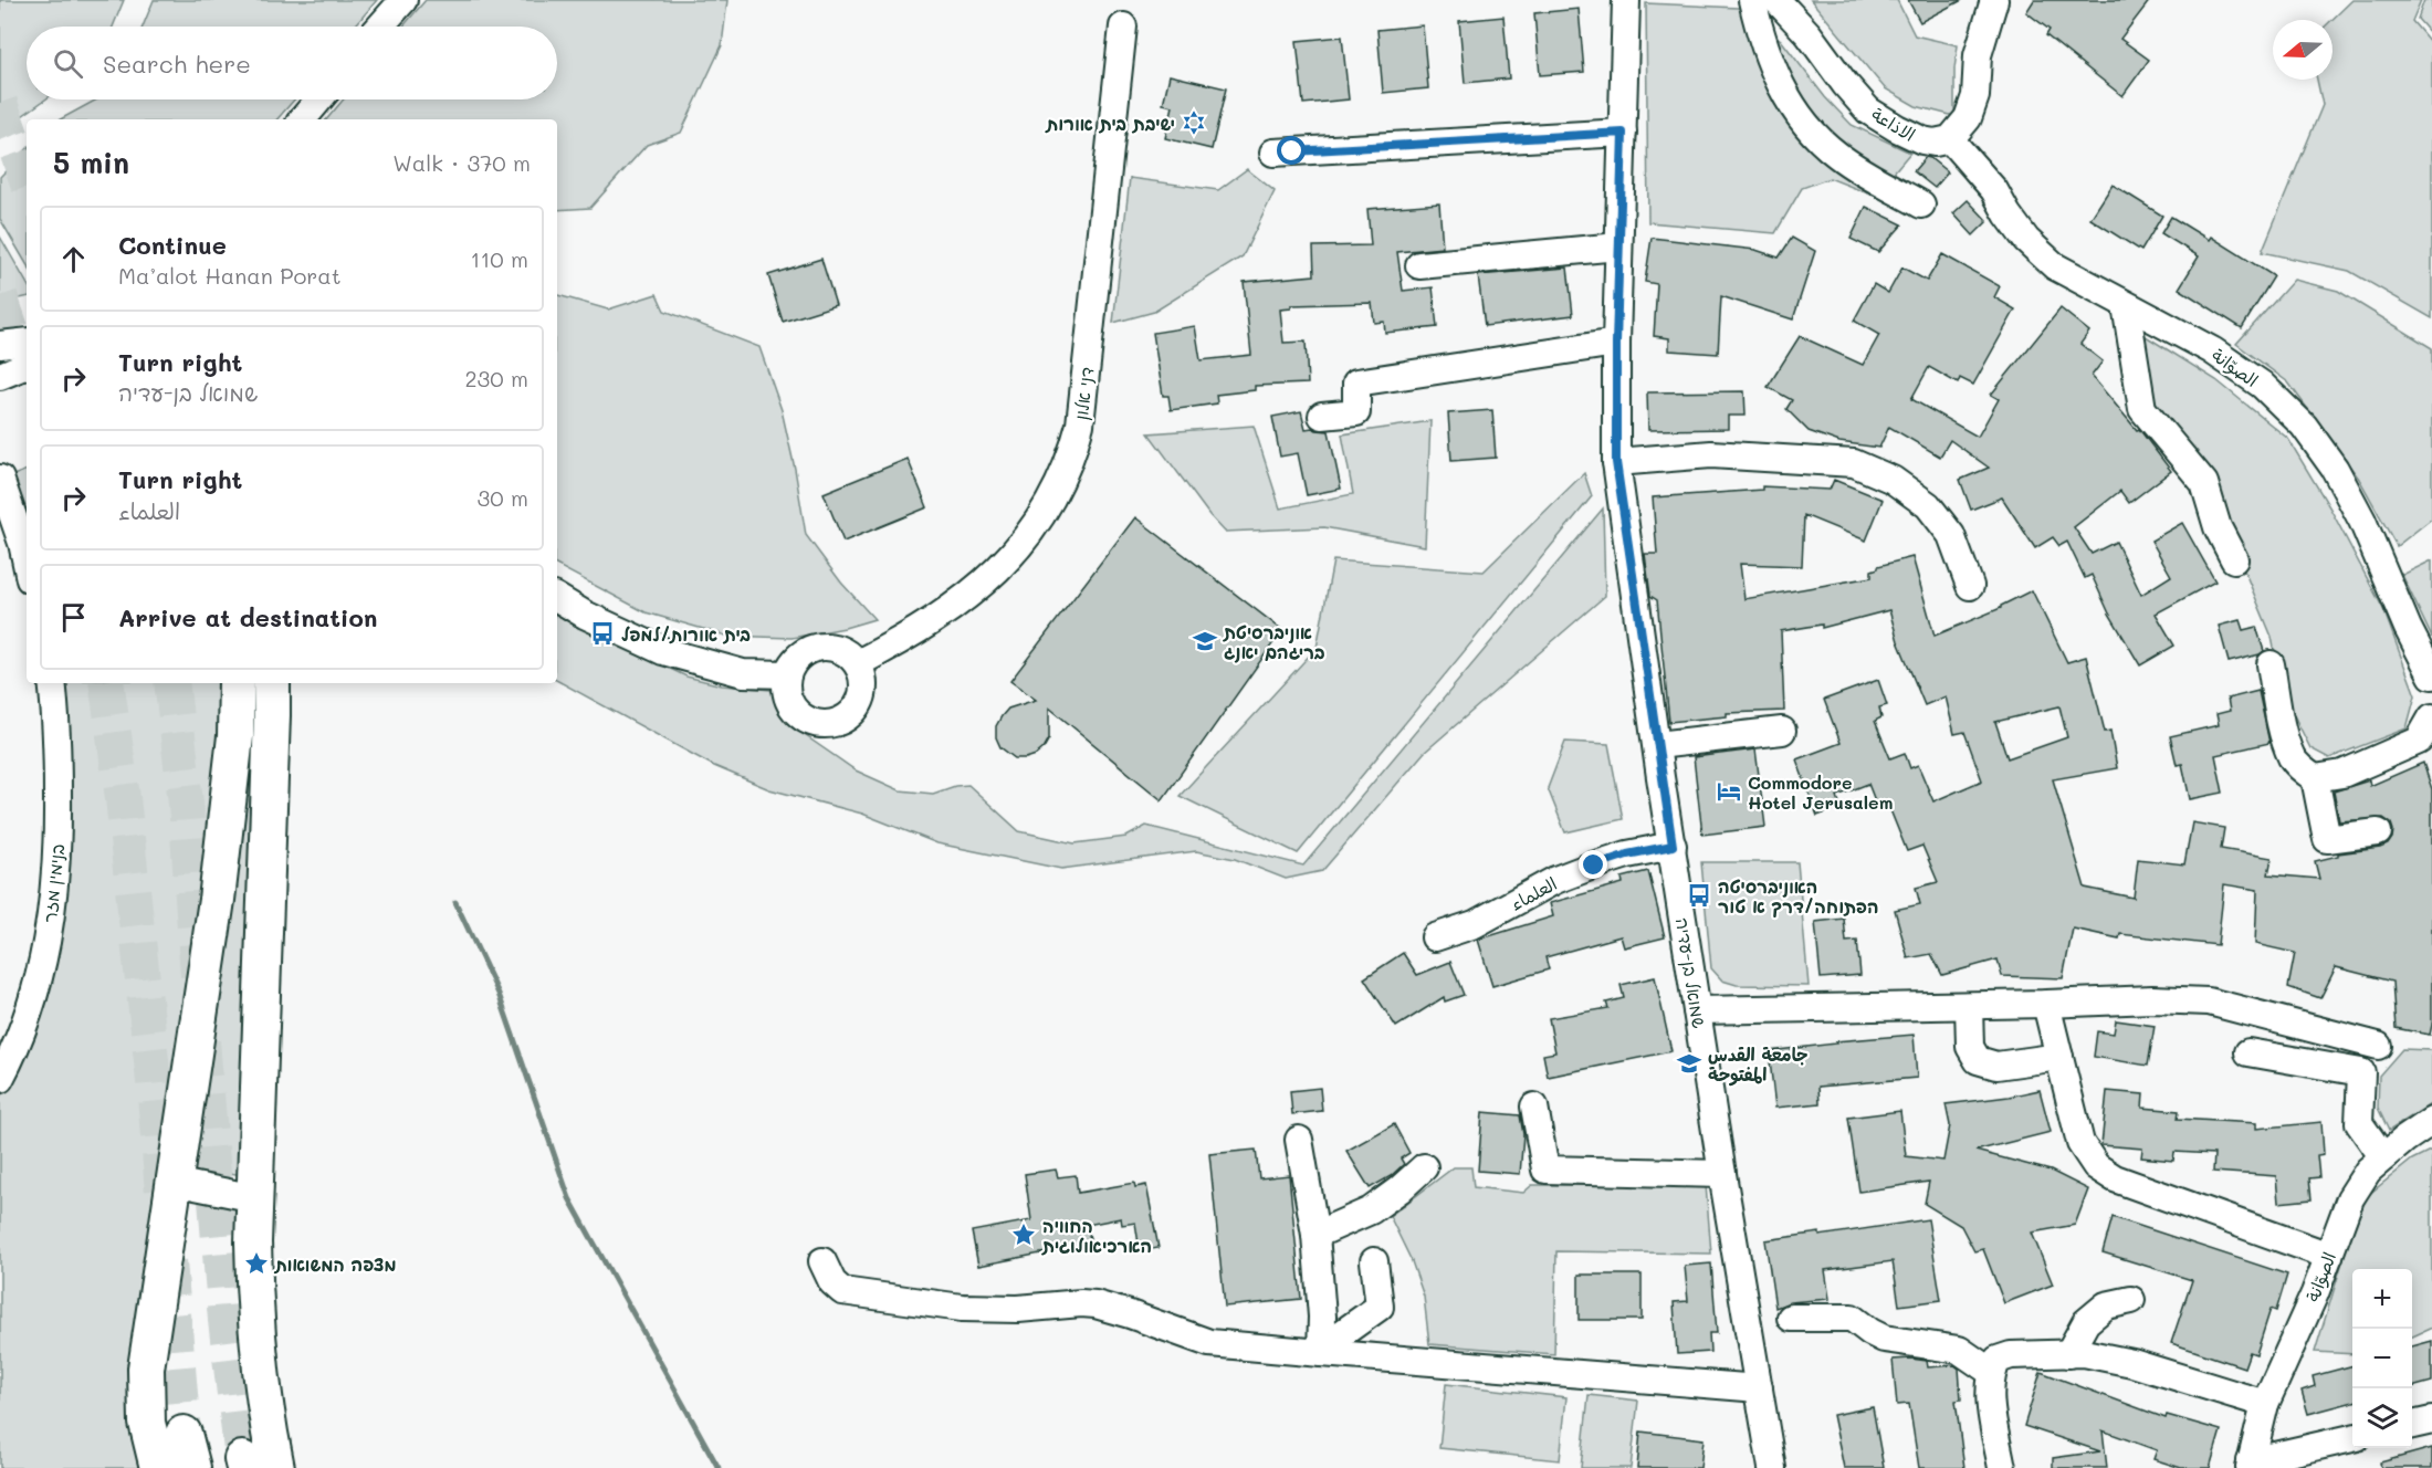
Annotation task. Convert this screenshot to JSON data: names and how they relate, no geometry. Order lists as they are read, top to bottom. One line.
{"streets":{"street":["الاذاعة","الصوّانة","דני אלון","בנימין מזר","العلماء","שמואל בן-עדיה"]},"crossings":[["الاذاعة","الصوّانة"],["العلماء","שמואל בן-עדיה"]],"places":{"synagogue":["ישיבת בית אורות"],"bus stop":["בית אורות/למפל","האוניברסיטה הפתוחה/דרך א טור"],"school or university":["אוניברסיטת בריגהם יאנג","جامعة القدس المفتوحة"],"hotel":["Commodore Hotel Jerusalem"],"place":["החוויה הארכיאולוגית","מצפה המשואות"]},"north":"left","page":{"search":"Search here","heading":["5 min","Walk · 370 m"],"list":[["Continue","Ma’alot Hanan Porat","110 m"],["Turn right","שמואל בן-עדיה","230 m"],["Turn right","العلماء","30 m"],"Arrive at destination"],"map_buttons":["+","−"]}}
